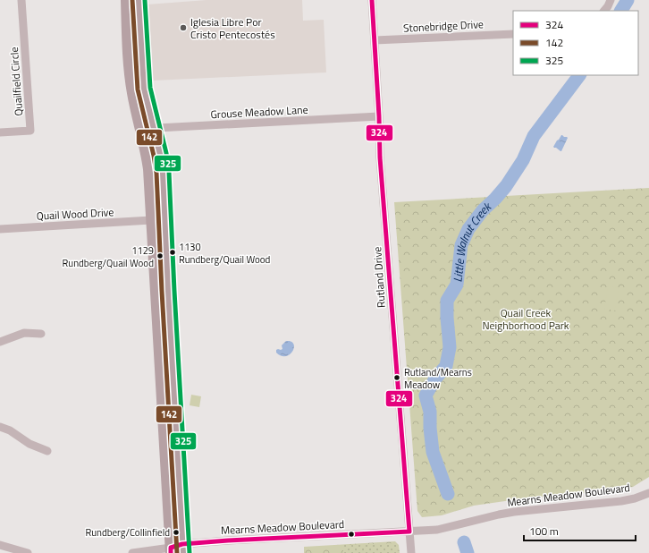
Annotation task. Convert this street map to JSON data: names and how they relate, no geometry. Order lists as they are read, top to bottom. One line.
{"streets":{"street":["Stonebridge Drive","Quailfield Circle","Grouse Meadow Lane","Quail Wood Drive","Rutland Drive","Mearns Meadow Boulevard"]},"crossings":[["Stonebridge Drive","Rutland Drive"],["Grouse Meadow Lane","Rutland Drive"],["Rutland Drive","Mearns Meadow Boulevard"]],"water":["Little Walnut Creek"],"parks":["Quail Creek Neighborhood Park"],"places":["Iglesia Libre Por Cristo Pentecostés","1130 Rundberg/Quail Wood","1129 Rundberg/Quail Wood","Rutland/Mearns Meadow","Rundberg/Collinfield"],"lines":["transit line 324","transit line 142","transit line 325"],"legend":["324","142","325"],"scale_bar":"100 m"}
